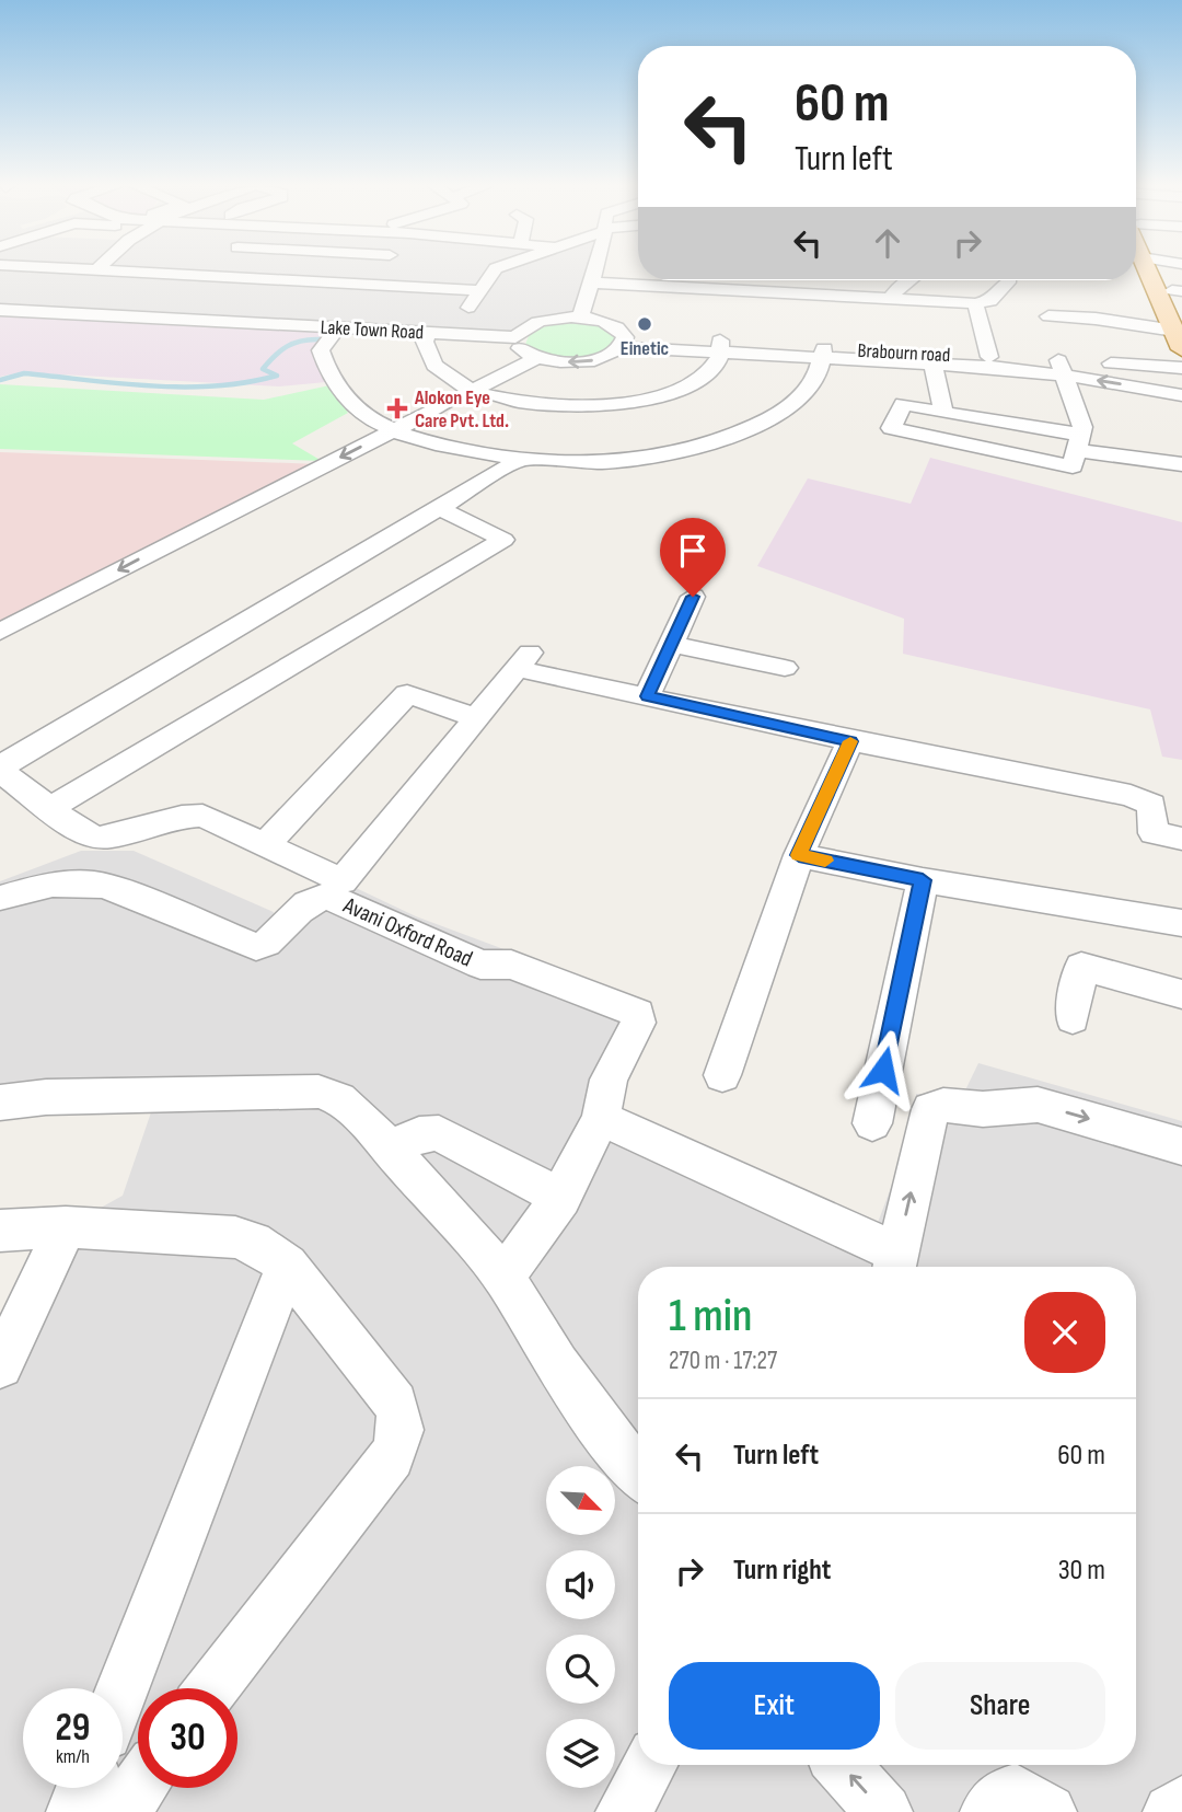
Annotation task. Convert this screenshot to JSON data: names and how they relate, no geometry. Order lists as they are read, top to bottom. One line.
{"streets":{"street":["Lake Town Road","Brabourn road","Avani Oxford Road"]},"places":{"other":["Einetic"],"health":["Alokon Eye Care Pvt. Ltd."]},"north":"bottom right","page":{"turn":["60 m","Turn left"],"heading":["1 min","270 m · 17:27"],"list":[{"name":"Turn left","value":"60 m"},{"name":"Turn right","value":"30 m"}],"buttons":["Exit","Share"],"speed":"29 km/h","limit":"30"}}
